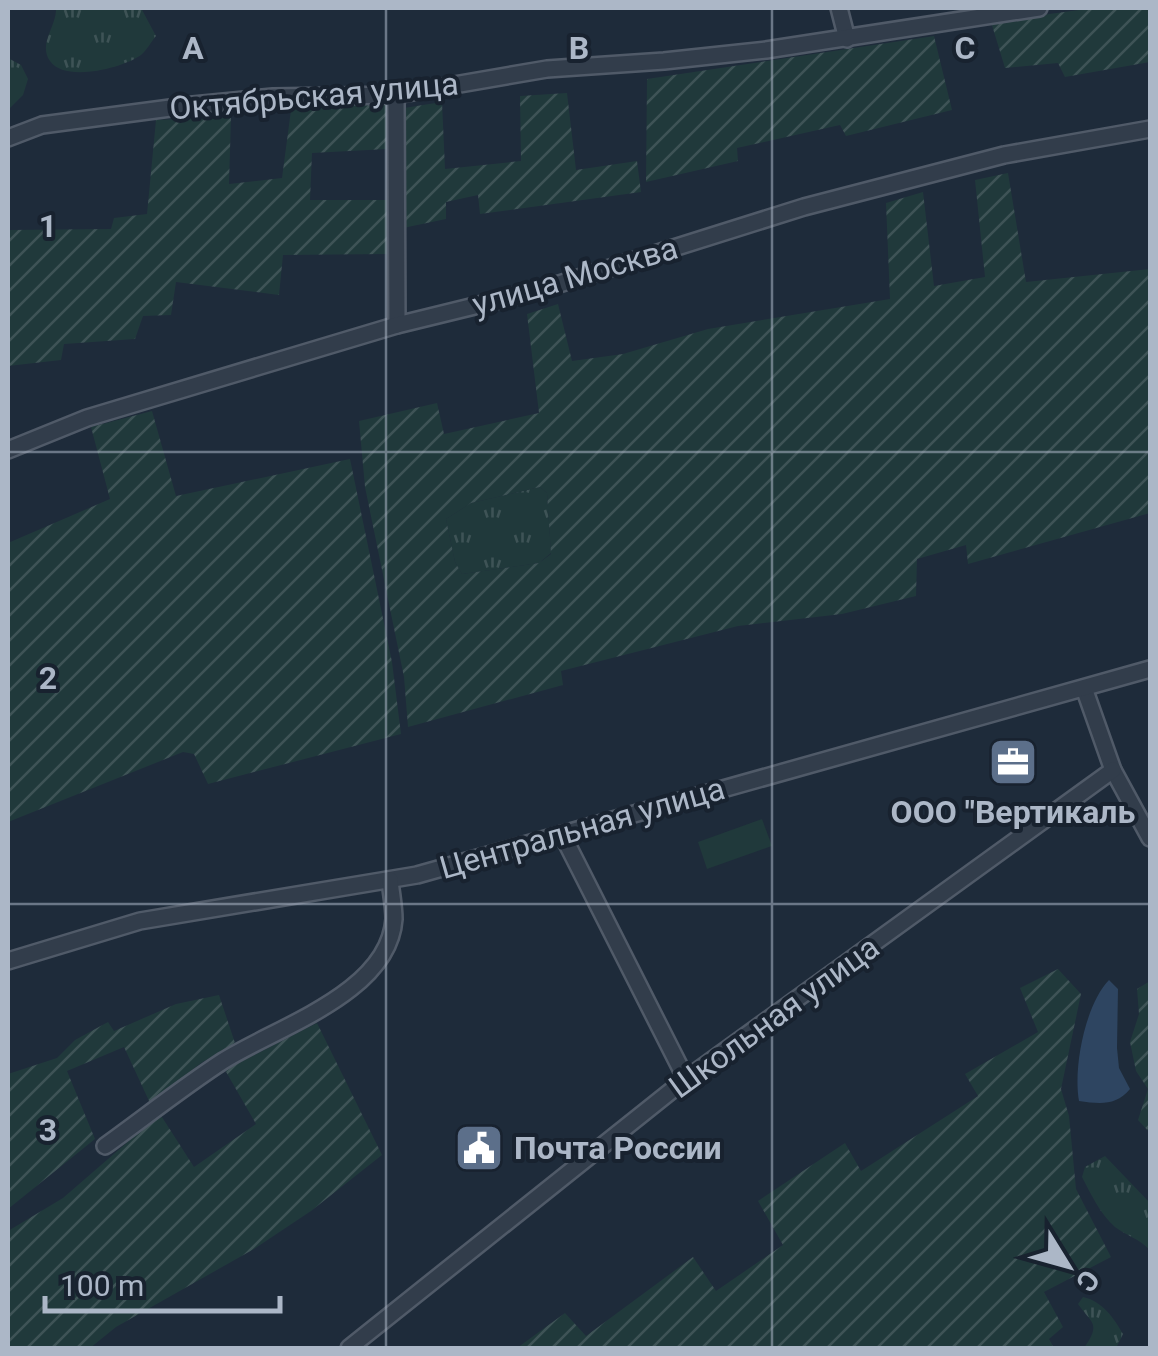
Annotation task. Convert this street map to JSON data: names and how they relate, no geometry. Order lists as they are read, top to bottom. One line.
{"streets":{"street":["Октябрьская улица","улица Москва","Центральная улица","Школьная улица"]},"places":{"office":["ООО \"Вертикаль"],"public building":["Почта России"]},"scale_bar":"100 m","north":"bottom right","grid":{"columns":["A","B","C"],"rows":["1","2","3"]}}
